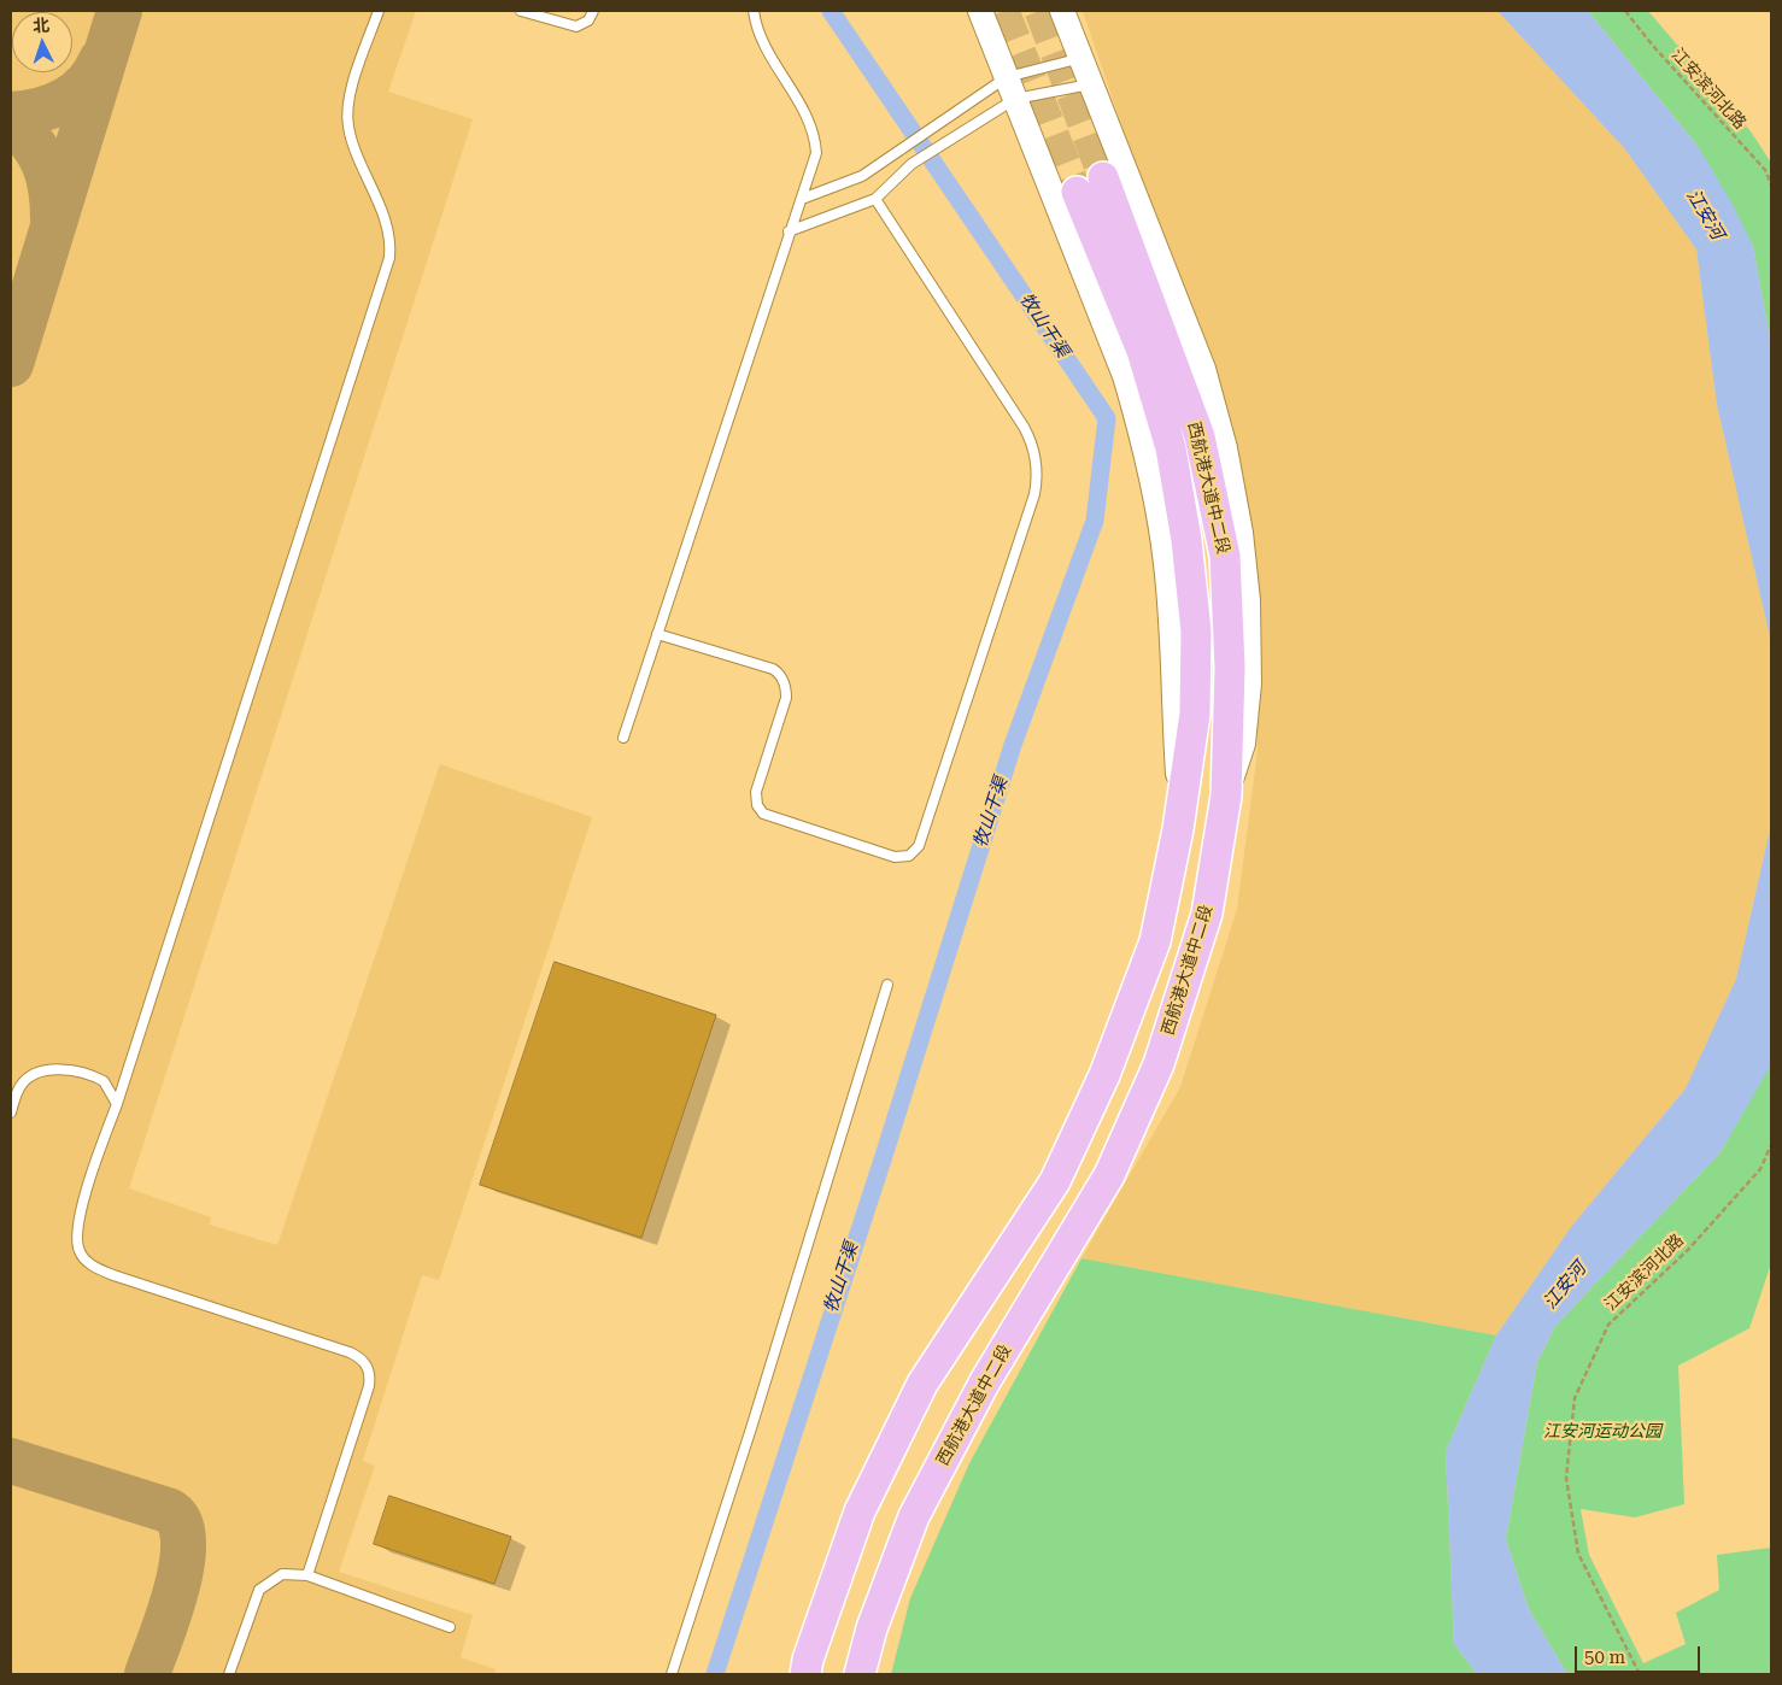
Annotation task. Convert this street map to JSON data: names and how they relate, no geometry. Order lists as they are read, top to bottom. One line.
{"streets":{"main road":["西航港大道中二段"],"path":["江安滨河北路"]},"water":["江安河","牧山干渠"],"parks":["江安河运动公园"],"scale_bar":"50 m","north":"top"}
